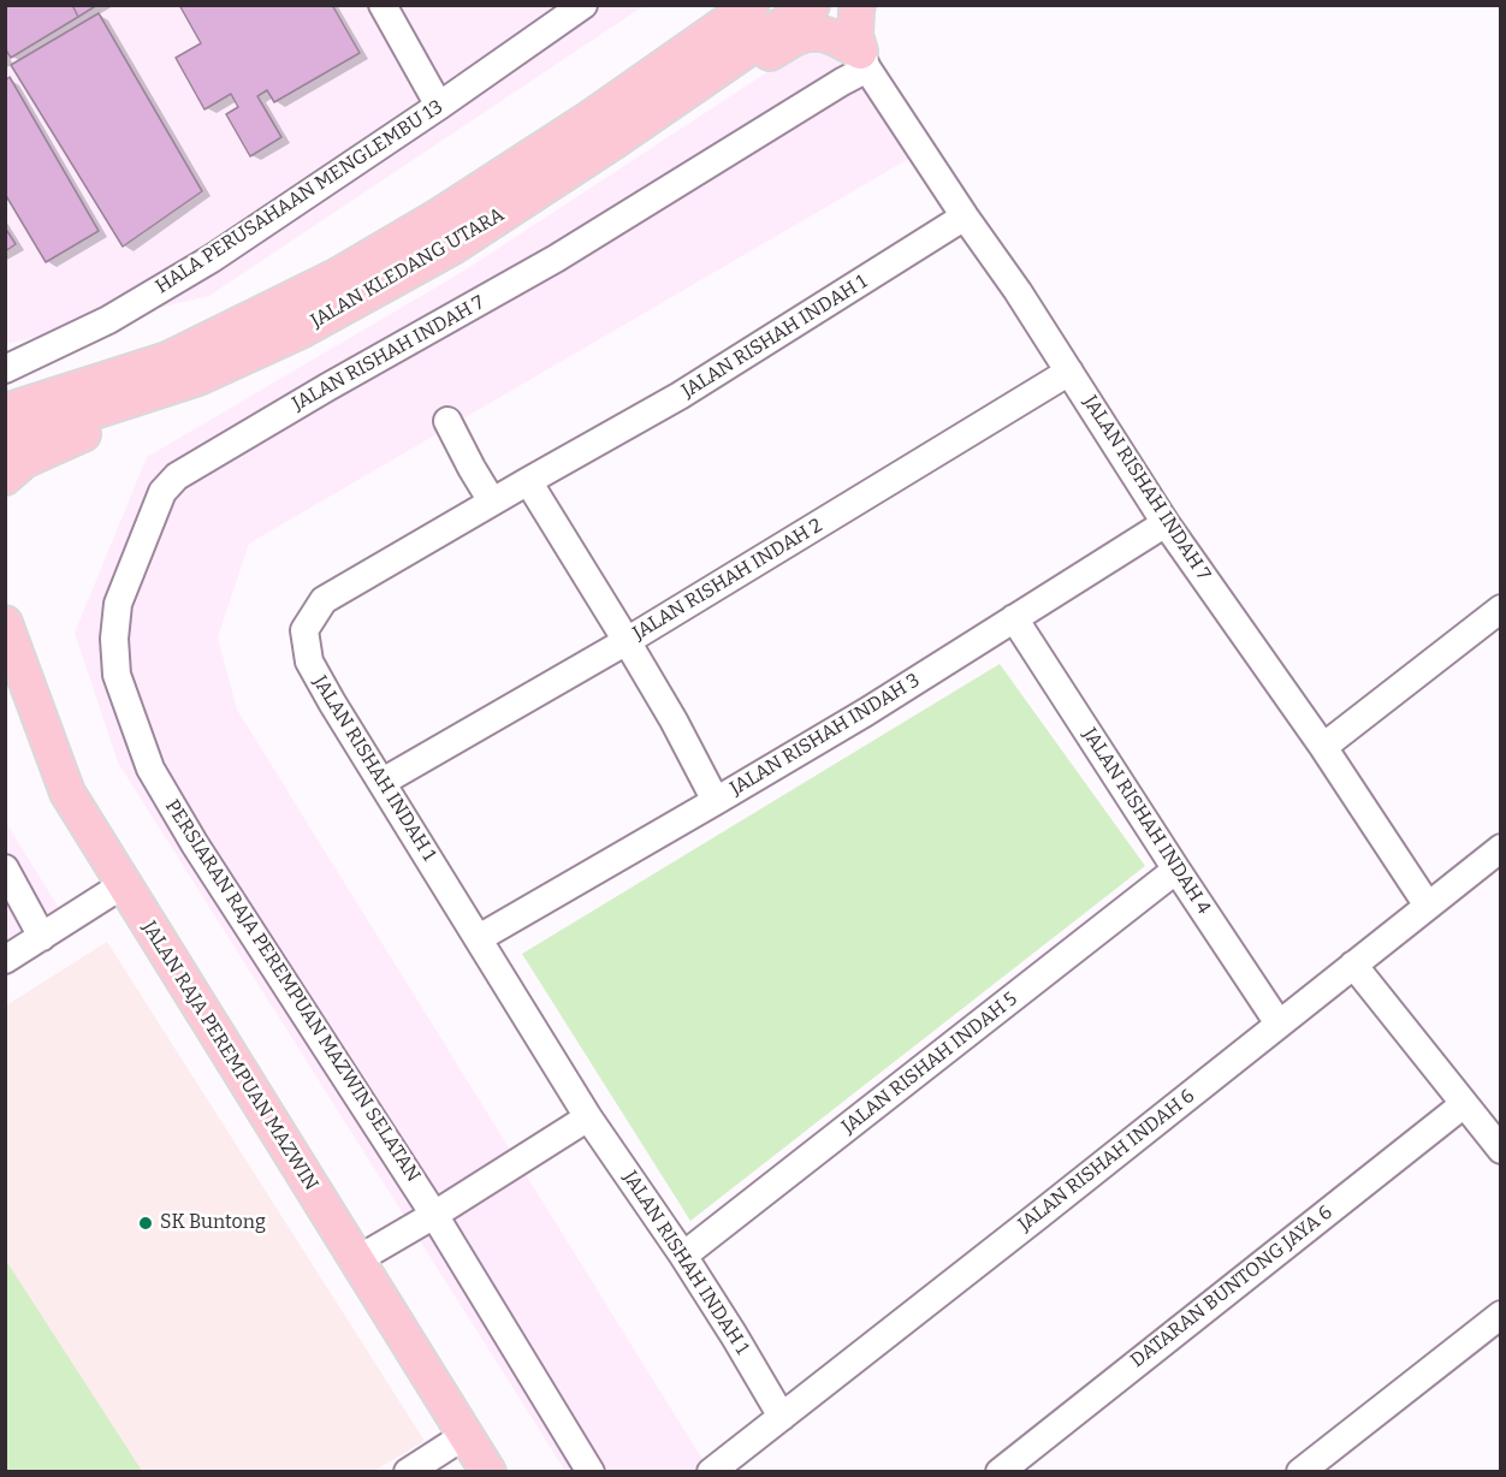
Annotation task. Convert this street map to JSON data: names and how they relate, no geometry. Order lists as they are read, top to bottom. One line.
{"streets":{"main road":["JALAN KLEDANG UTARA","JALAN RAJA PEREMPUAN MAZWIN"],"street":["HALA PERUSAHAAN MENGLEMBU 13","JALAN RISHAH INDAH 1","JALAN RISHAH INDAH 7","JALAN RISHAH INDAH 2","JALAN RISHAH INDAH 3","JALAN RISHAH INDAH 4","PERSIARAN RAJA PEREMPUAN MAZWIN SELATAN","JALAN RISHAH INDAH 5","JALAN RISHAH INDAH 6","DATARAN BUNTONG JAYA 6"]},"crossings":[["JALAN RISHAH INDAH 1","JALAN RISHAH INDAH 7"],["JALAN RISHAH INDAH 1","JALAN RISHAH INDAH 2"],["JALAN RISHAH INDAH 1","JALAN RISHAH INDAH 3"],["JALAN RISHAH INDAH 1","JALAN RISHAH INDAH 5"],["JALAN RISHAH INDAH 1","JALAN RISHAH INDAH 6"],["JALAN RISHAH INDAH 7","JALAN RISHAH INDAH 2"],["JALAN RISHAH INDAH 7","JALAN RISHAH INDAH 3"],["JALAN RISHAH INDAH 7","PERSIARAN RAJA PEREMPUAN MAZWIN SELATAN"],["JALAN RISHAH INDAH 7","JALAN RISHAH INDAH 6"],["JALAN RISHAH INDAH 3","JALAN RISHAH INDAH 4"],["JALAN RISHAH INDAH 4","JALAN RISHAH INDAH 5"],["JALAN RISHAH INDAH 4","JALAN RISHAH INDAH 6"]],"places":["SK Buntong"]}
